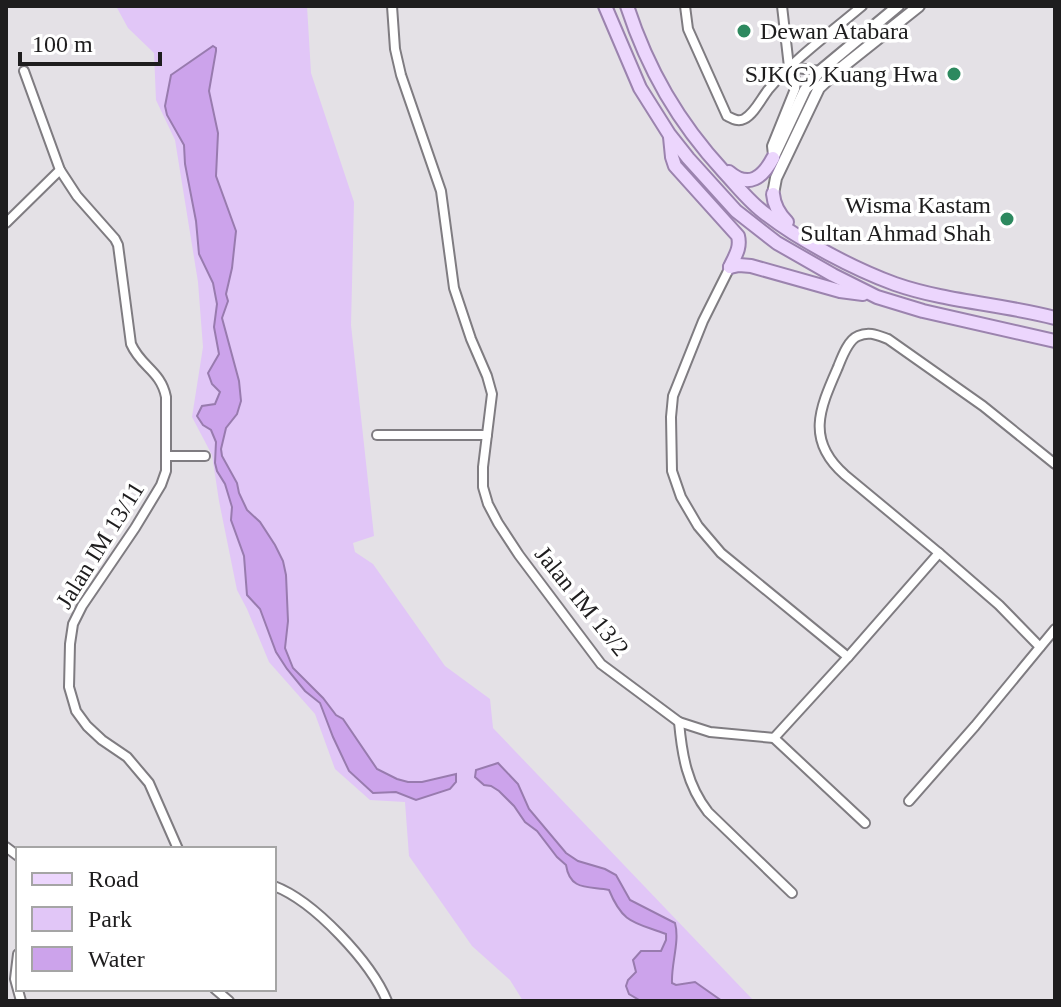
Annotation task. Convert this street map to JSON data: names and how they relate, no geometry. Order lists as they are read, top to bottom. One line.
{"streets":{"street":["Jalan IM 13/11","Jalan IM 13/2"]},"places":["Dewan Atabara","SJK(C) Kuang Hwa","Wisma Kastam Sultan Ahmad Shah"],"legend":["Road","Park","Water"],"scale_bar":"100 m"}
